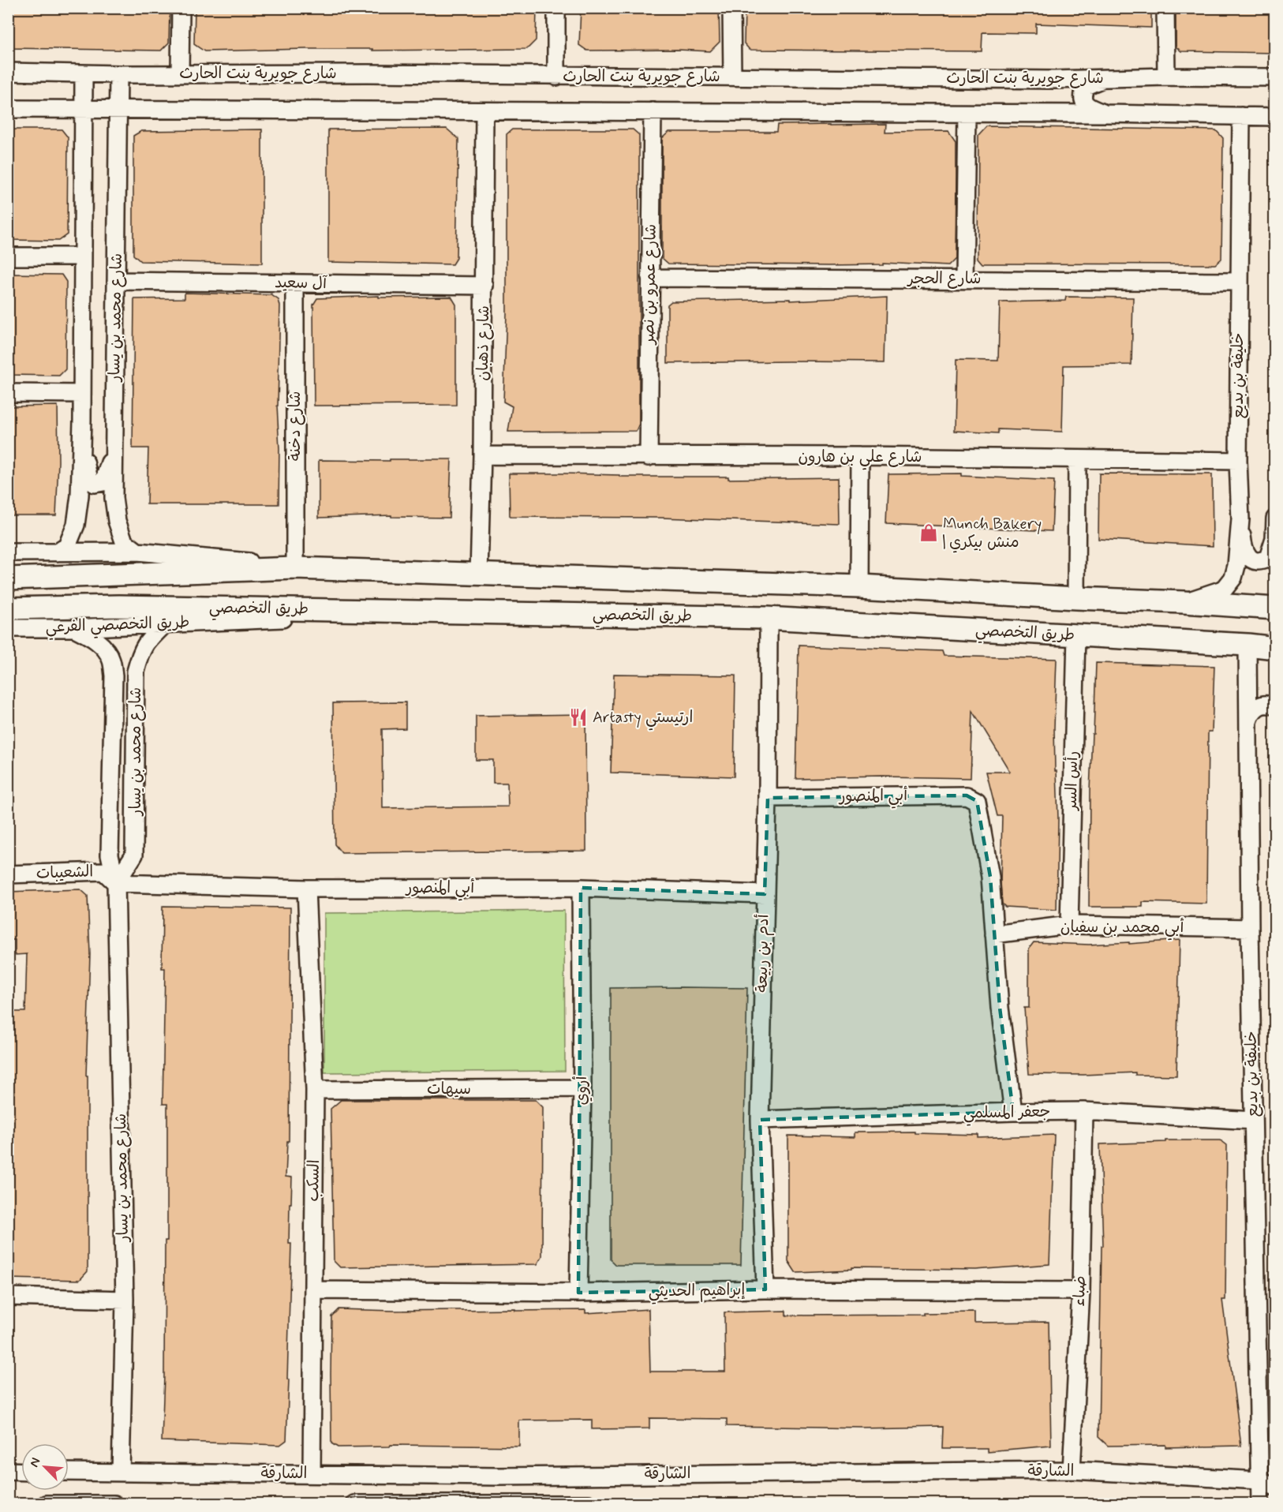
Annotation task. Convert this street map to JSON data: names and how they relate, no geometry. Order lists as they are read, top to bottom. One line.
{"streets":{"main road":["طريق التخصصي"],"street":["شارع جويرية بنت الحارث","شارع الحجر","آل سعيد","شارع عمرو بن نصر","شارع محمد بن يسار","شارع ذهبان","خليفة بن بديع","شارع دخنة","شارع علي بن هارون","طريق التخصصي الفرعي","رأس السر","أبي المنصور","الشعيبات","أبي محمد بن سفيان","أدم بن ربيعة","سيهات","أروي","جعفر المسلمي","السكب","إبراهيم الحديثي","ضباء","الشارقة"]},"crossings":[["شارع جويرية بنت الحارث","شارع محمد بن يسار"],["شارع الحجر","شارع عمرو بن نصر"],["شارع الحجر","خليفة بن بديع"],["آل سعيد","شارع محمد بن يسار"],["آل سعيد","شارع ذهبان"],["آل سعيد","شارع دخنة"],["شارع عمرو بن نصر","شارع علي بن هارون"],["شارع محمد بن يسار","طريق التخصصي الفرعي"],["شارع محمد بن يسار","أبي المنصور"],["شارع محمد بن يسار","الشعيبات"],["شارع محمد بن يسار","الشارقة"],["شارع ذهبان","شارع علي بن هارون"],["خليفة بن بديع","شارع علي بن هارون"],["خليفة بن بديع","طريق التخصصي"],["خليفة بن بديع","أبي محمد بن سفيان"],["خليفة بن بديع","جعفر المسلمي"],["خليفة بن بديع","الشارقة"],["طريق التخصصي","طريق التخصصي الفرعي"],["طريق التخصصي","رأس السر"],["طريق التخصصي","أدم بن ربيعة"],["رأس السر","أبي محمد بن سفيان"],["أبي المنصور","الشعيبات"],["أبي المنصور","أبي محمد بن سفيان"],["أبي المنصور","أدم بن ربيعة"],["أبي المنصور","أروي"],["أبي المنصور","السكب"],["أدم بن ربيعة","جعفر المسلمي"],["أدم بن ربيعة","إبراهيم الحديثي"],["سيهات","أروي"],["سيهات","السكب"],["أروي","إبراهيم الحديثي"],["جعفر المسلمي","ضباء"],["السكب","إبراهيم الحديثي"],["السكب","الشارقة"],["إبراهيم الحديثي","ضباء"],["ضباء","الشارقة"]],"places":{"shop":["Munch Bakery | منش بيكري"],"restaurant":["Artasty ارتيستي"]},"north":"top left"}
